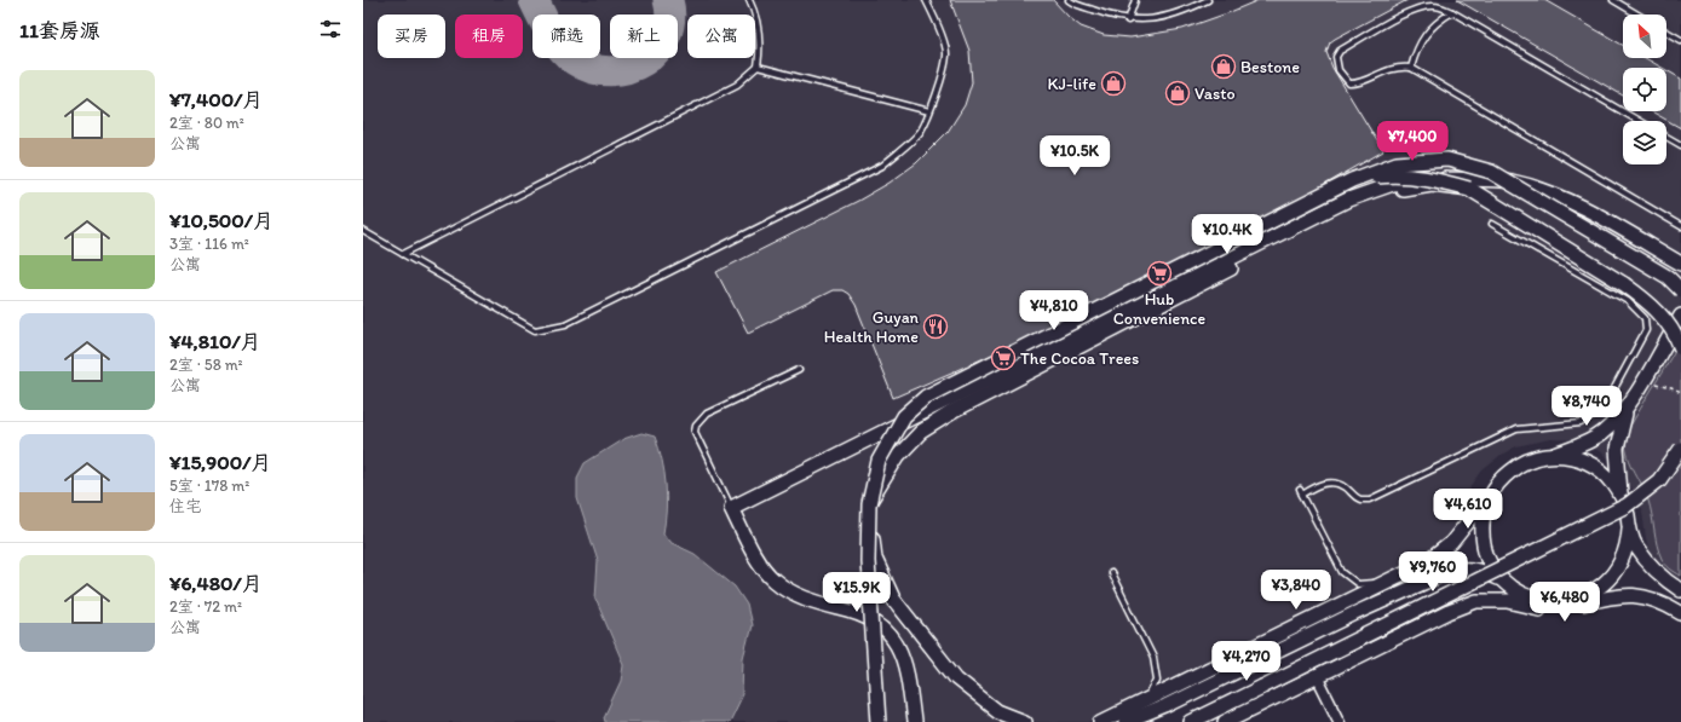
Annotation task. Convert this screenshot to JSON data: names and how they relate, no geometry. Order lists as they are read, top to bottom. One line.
{"places":{"shop":["Bestone","KJ-life","Vasto"],"supermarket":["Hub Convenience","The Cocoa Trees"],"restaurant":["Guyan Health Home"]},"north":"top left","page":{"heading":"11套房源","chip":["买房","租房","筛选","新上","公寓"],"list":[{"name":"¥7,400/月","note":"2室 · 80 m² · 公寓"},{"name":"¥10,500/月","note":"3室 · 116 m² · 公寓"},{"name":"¥4,810/月","note":"2室 · 58 m² · 公寓"},{"name":"¥15,900/月","note":"5室 · 178 m² · 住宅"},{"name":"¥6,480/月","note":"2室 · 72 m² · 公寓"}],"price":["¥7,400","¥10.5K","¥10.4K","¥4,810","¥8,740","¥4,610","¥9,760","¥3,840","¥15.9K","¥6,480","¥4,270"]}}
